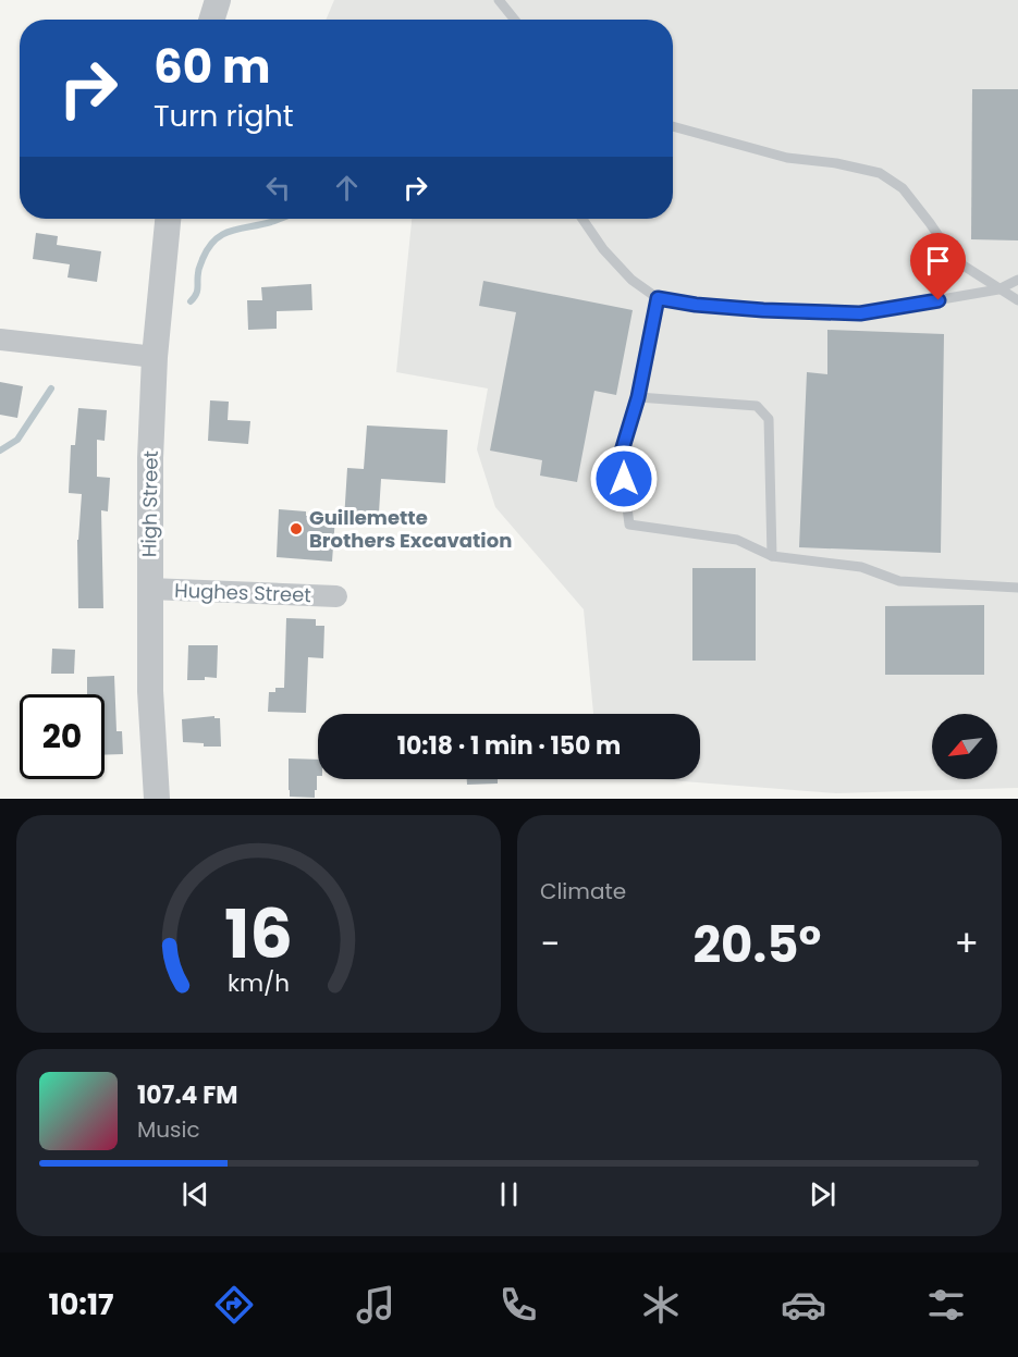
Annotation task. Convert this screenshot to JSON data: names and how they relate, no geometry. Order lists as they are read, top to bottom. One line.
{"streets":{"street":["High Street","Hughes Street"]},"crossings":[["High Street","Hughes Street"]],"places":["Guillemette Brothers Excavation"],"north":"bottom left","page":{"turn":["60 m","Turn right"],"limit":"20","trip":"10:18 · 1 min · 150 m","tile":"Climate","heat":["−","20.5°","+"],"song":["107.4 FM","Music"],"tabs":"10:17","gauge":["16","km/h"]}}
